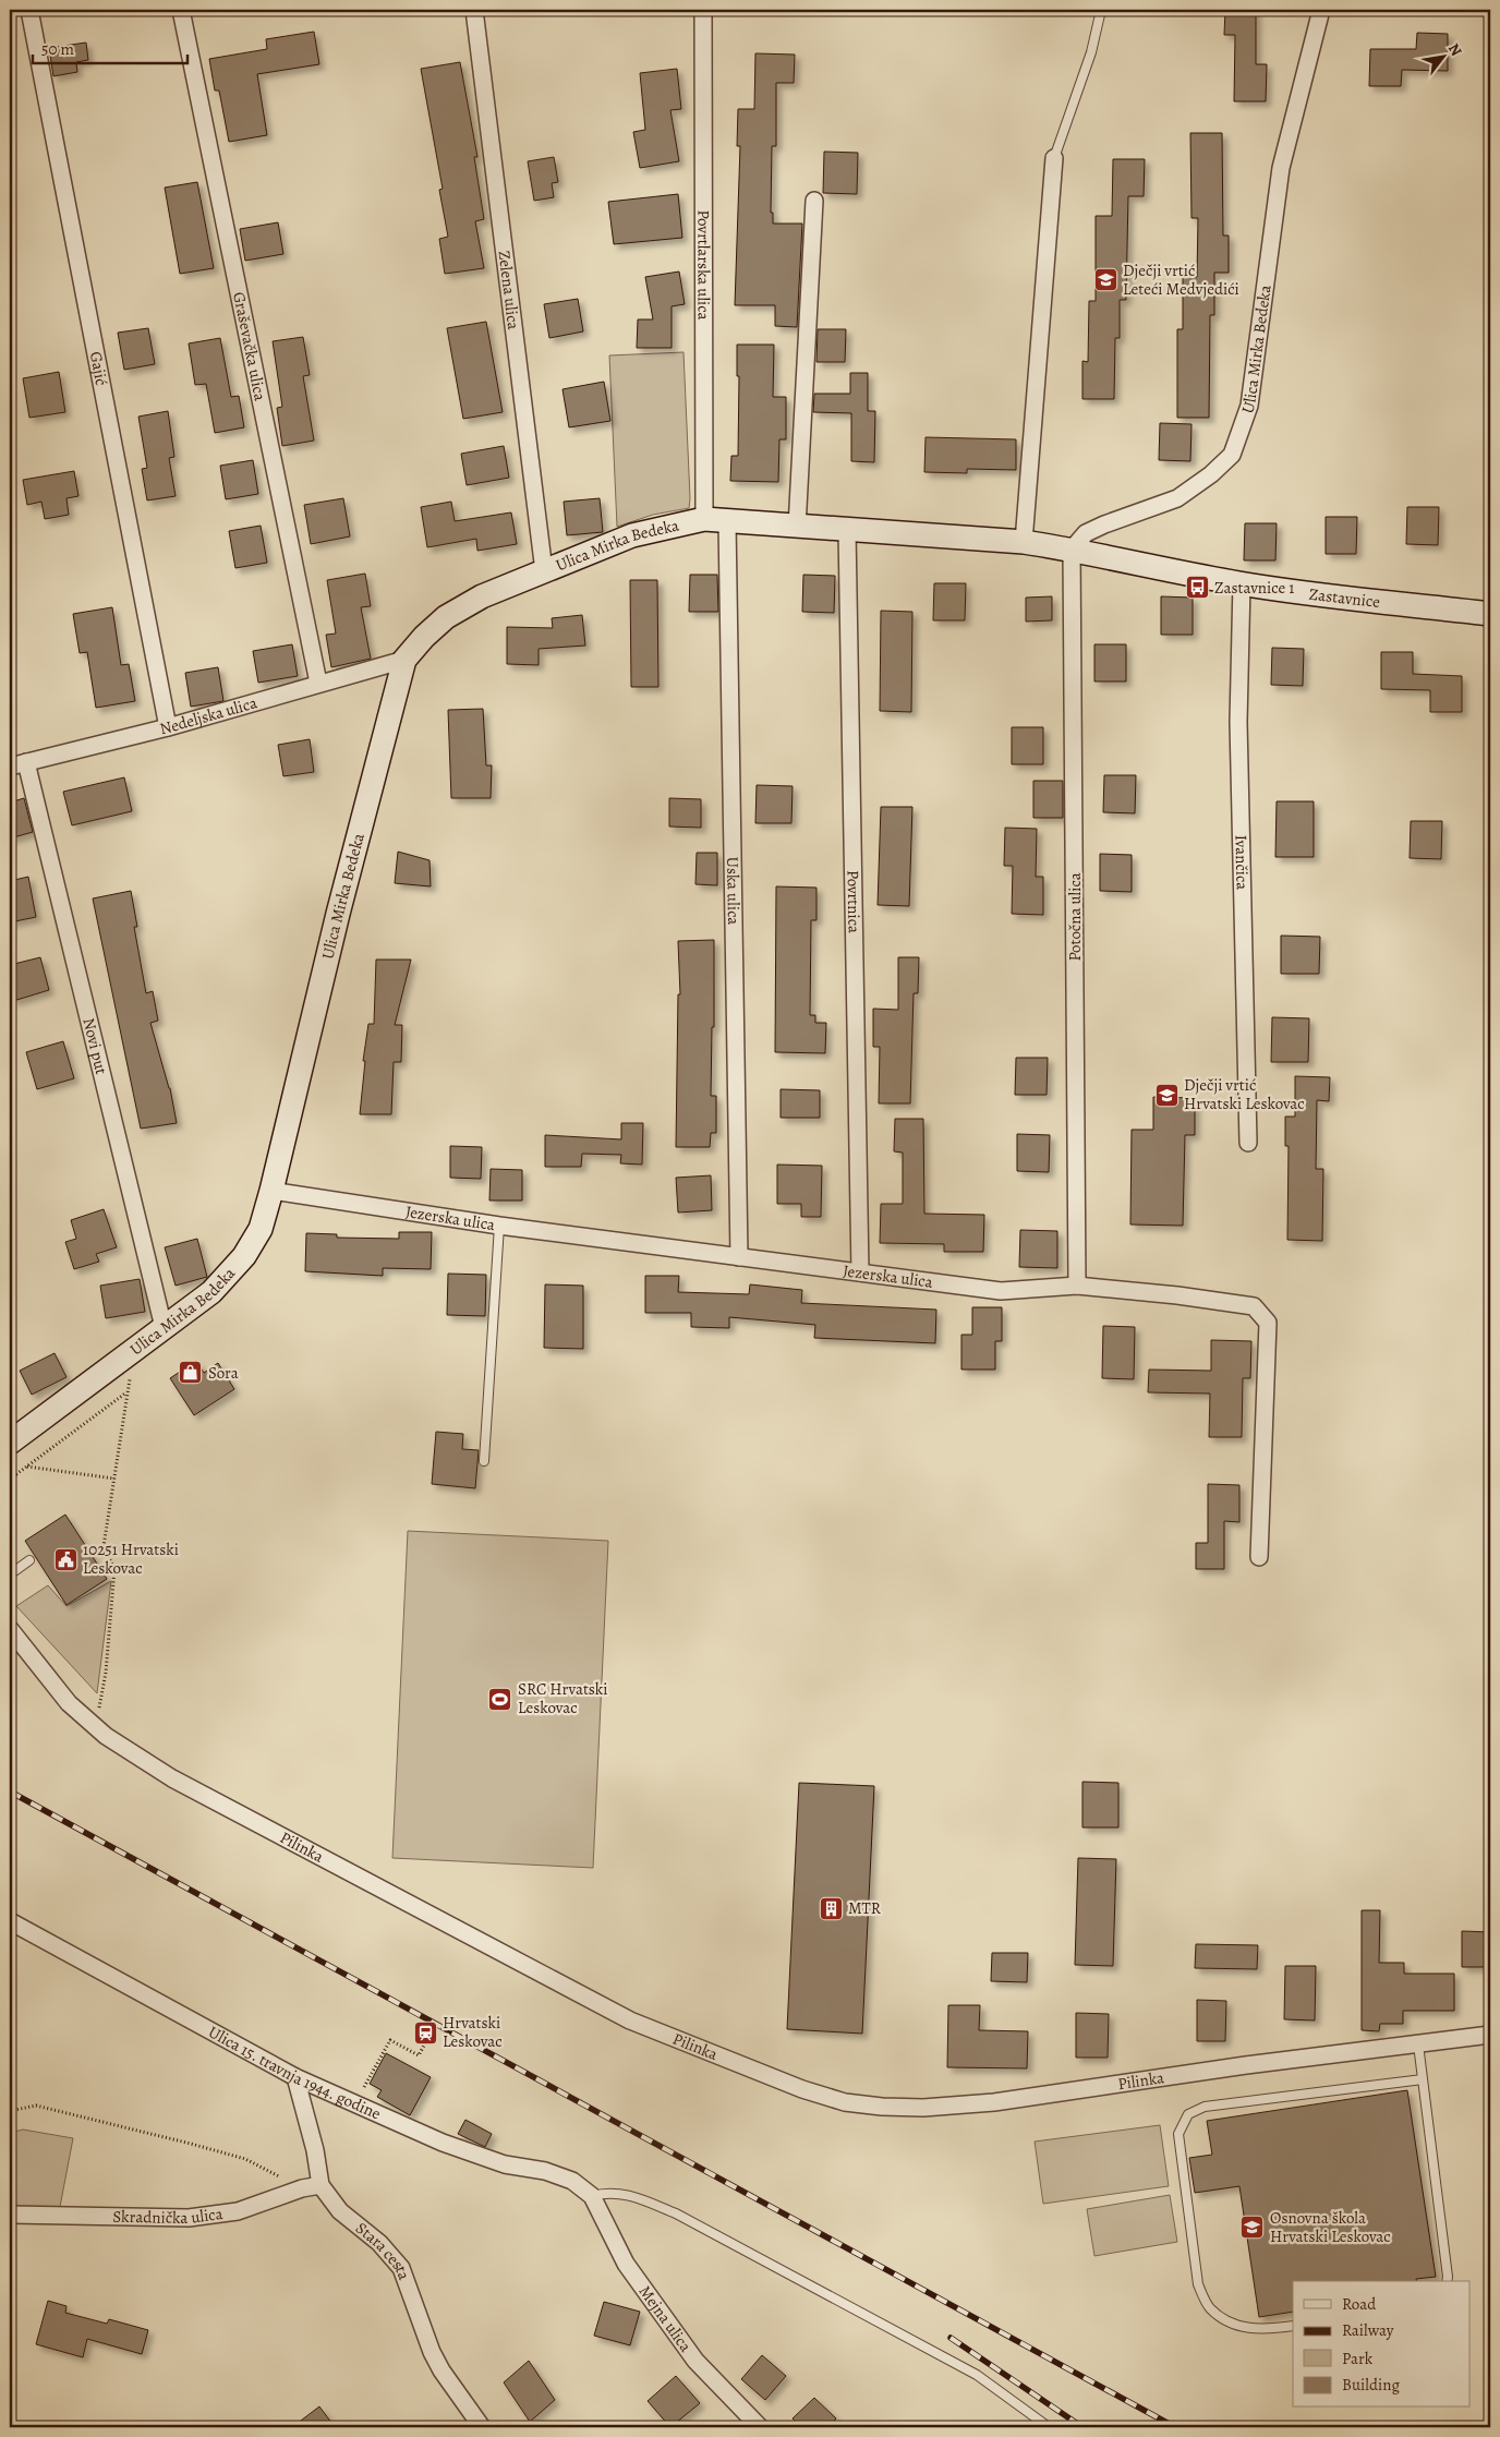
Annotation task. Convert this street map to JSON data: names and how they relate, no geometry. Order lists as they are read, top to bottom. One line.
{"streets":{"main road":["Ulica Mirka Bedeka","Zastavnice"],"street":["Povrtlarska ulica","Zelena ulica","Graševačka ulica","Gajić","Nedeljska ulica","Ivančica","Uska ulica","Povrtnica","Potočna ulica","Novi put","Jezerska ulica","Pilinka","Ulica 15. travnja 1944. godine","Skradnička ulica","Stara cesta","Mejna ulica"]},"crossings":[["Povrtlarska ulica","Ulica Mirka Bedeka"],["Zelena ulica","Ulica Mirka Bedeka"],["Graševačka ulica","Nedeljska ulica"],["Ulica Mirka Bedeka","Zastavnice"],["Ulica Mirka Bedeka","Nedeljska ulica"],["Ulica Mirka Bedeka","Uska ulica"],["Ulica Mirka Bedeka","Povrtnica"],["Ulica Mirka Bedeka","Potočna ulica"],["Ulica Mirka Bedeka","Novi put"],["Ulica Mirka Bedeka","Jezerska ulica"],["Gajić","Nedeljska ulica"],["Zastavnice","Ivančica"],["Zastavnice","Potočna ulica"],["Nedeljska ulica","Novi put"],["Uska ulica","Jezerska ulica"],["Povrtnica","Jezerska ulica"],["Potočna ulica","Jezerska ulica"],["Ulica 15. travnja 1944. godine","Stara cesta"],["Ulica 15. travnja 1944. godine","Mejna ulica"],["Skradnička ulica","Stara cesta"]],"places":{"school or university":["Dječji vrtić Leteći Medvjedići","Dječji vrtić Hrvatski Leskovac","Osnovna škola Hrvatski Leskovac"],"bus stop":["Zastavnice 1"],"shop":["Sora"],"public building":["10251 Hrvatski Leskovac"],"sports":["SRC Hrvatski Leskovac"],"building":["MTR"],"station":["Hrvatski Leskovac"]},"legend":["Road","Railway","Park","Building"],"scale_bar":"50 m","north":"top right"}
